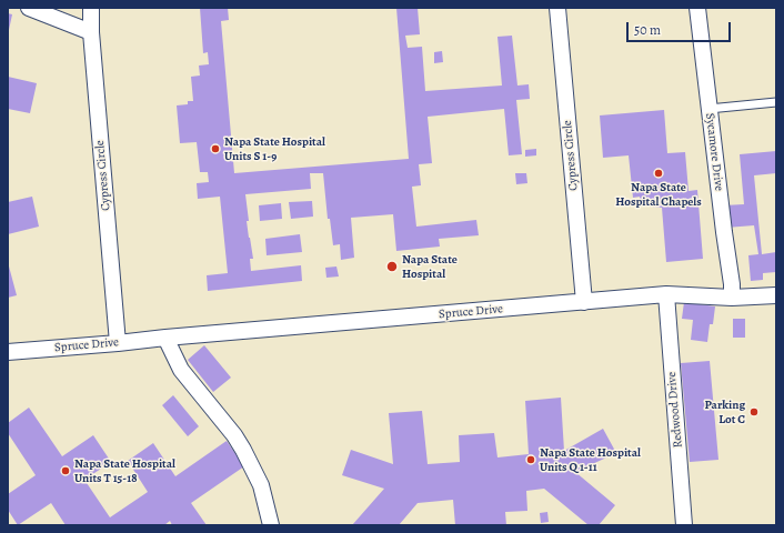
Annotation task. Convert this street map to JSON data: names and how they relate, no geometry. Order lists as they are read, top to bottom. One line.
{"streets":{"street":["Sycamore Drive","Cypress Circle","Spruce Drive","Redwood Drive"]},"crossings":[["Sycamore Drive","Spruce Drive"],["Cypress Circle","Spruce Drive"],["Spruce Drive","Redwood Drive"]],"places":["Napa State Hospital Units S 1-9","Napa State Hospital Chapels","Napa State Hospital","Parking Lot C","Napa State Hospital Units Q 1-11","Napa State Hospital Units T 15-18"],"scale_bar":"50 m"}
